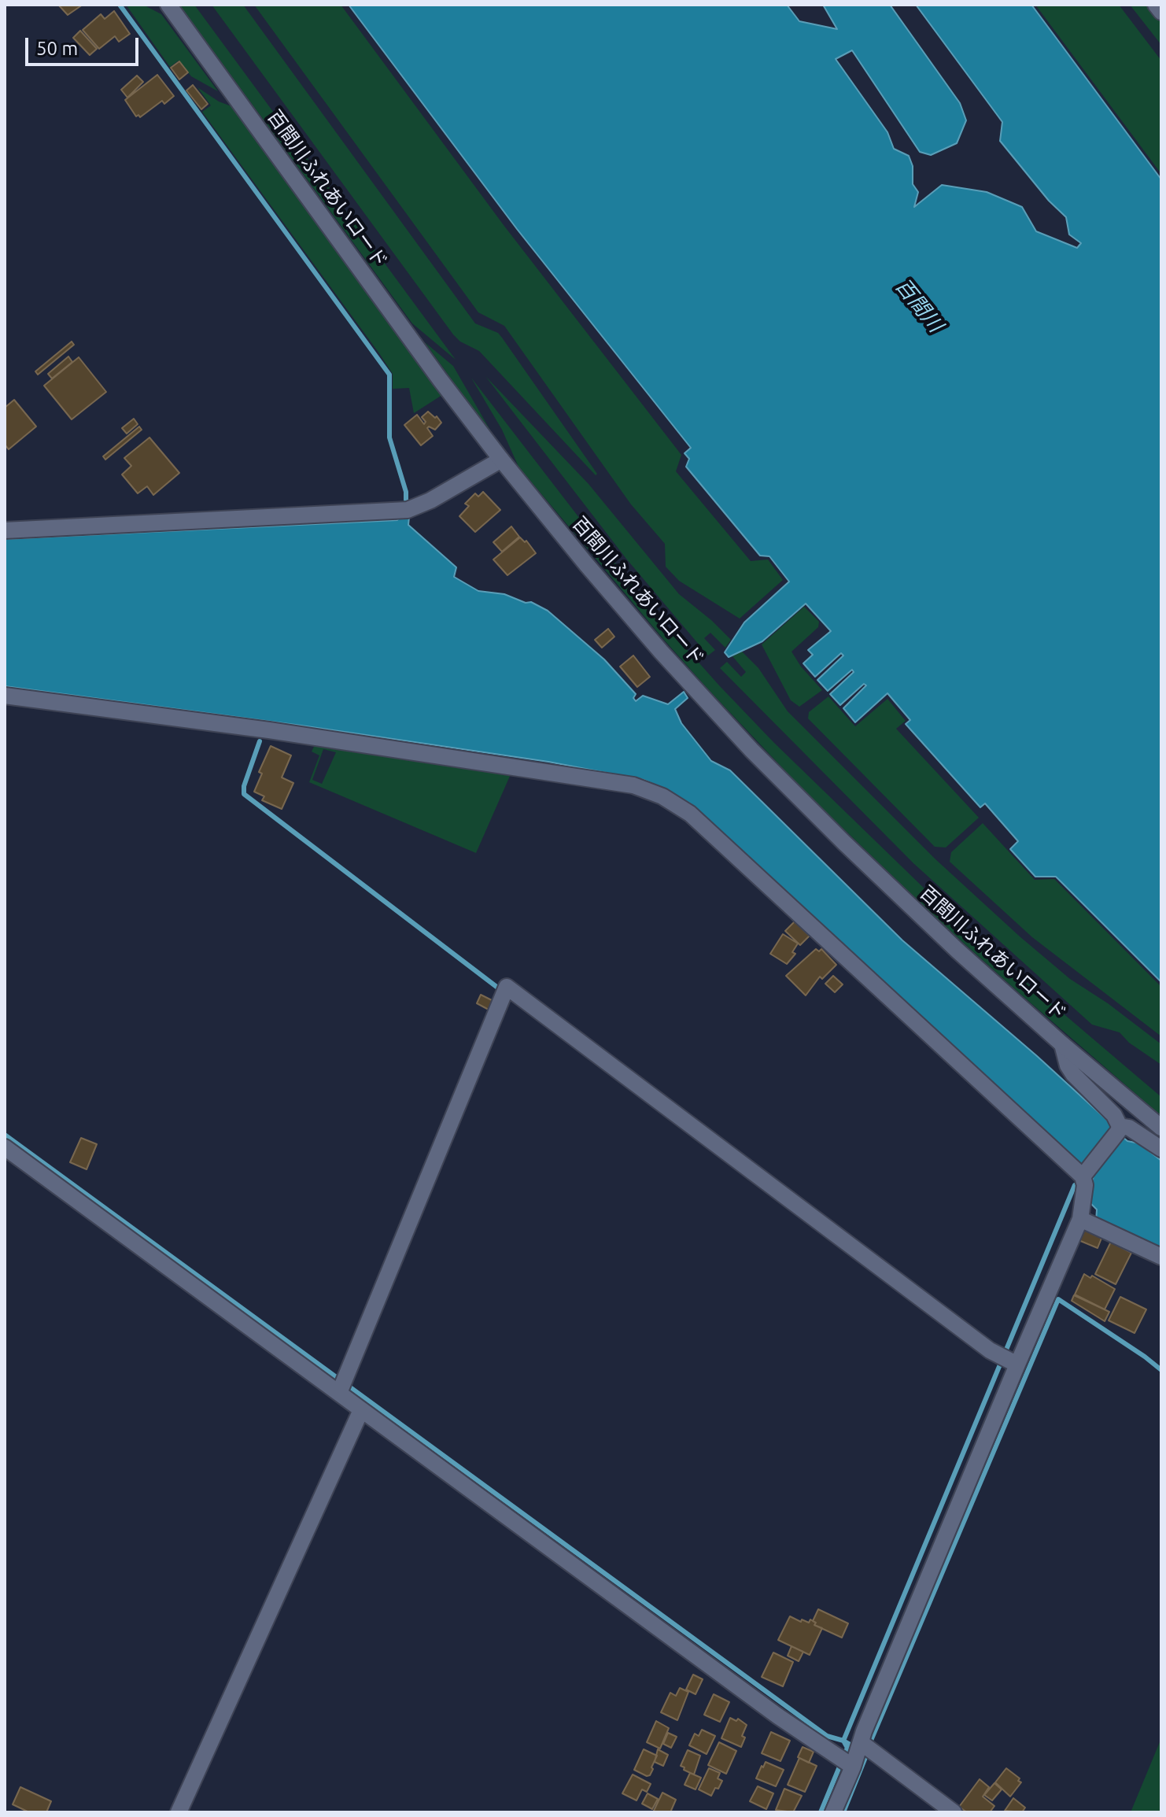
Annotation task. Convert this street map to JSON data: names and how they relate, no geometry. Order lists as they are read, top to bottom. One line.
{"streets":{"street":["百間川ふれあいロード"]},"water":["百間川"],"scale_bar":"50 m"}
